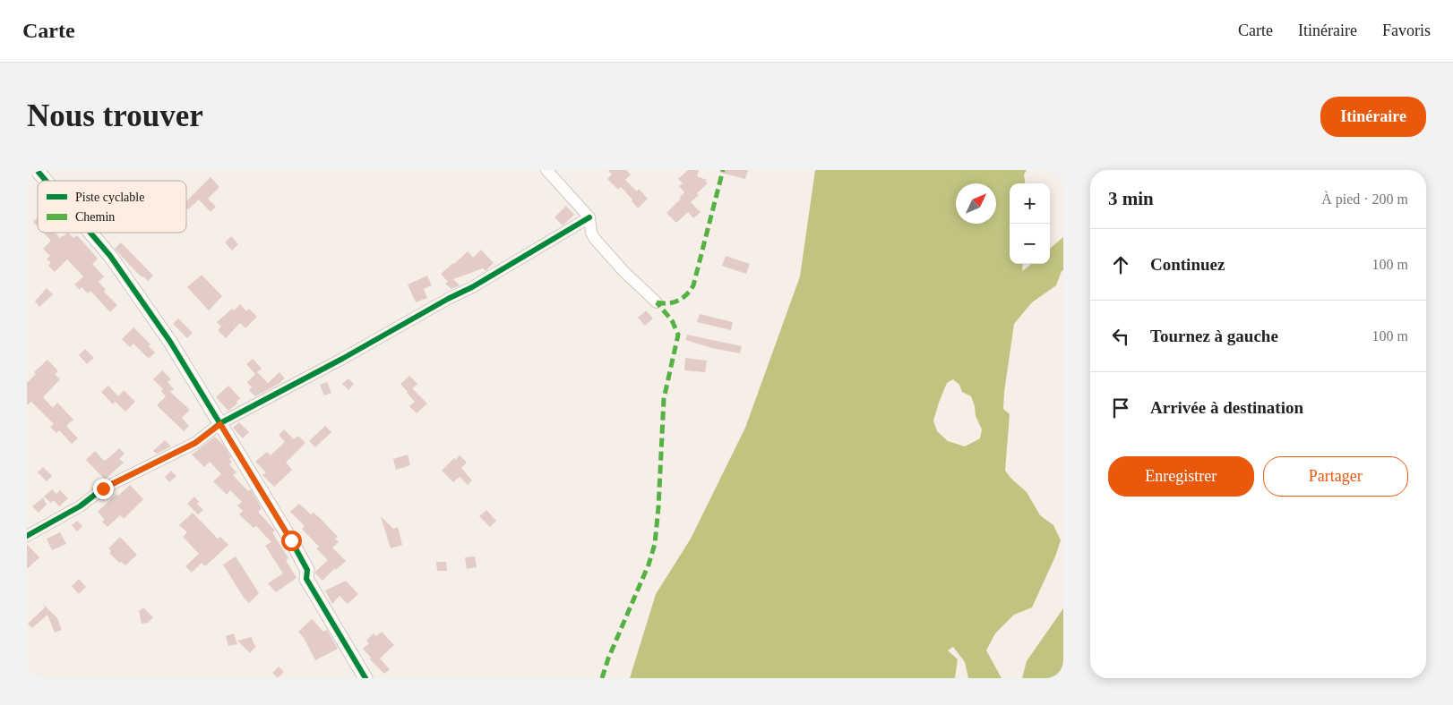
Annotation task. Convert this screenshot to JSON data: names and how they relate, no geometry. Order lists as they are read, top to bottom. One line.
{"legend":["Piste cyclable","Chemin"],"north":"top right","page":{"header":"Carte","nav":["Carte","Itinéraire","Favoris"],"buttons":["Itinéraire",["Enregistrer","Partager"]],"title":"Nous trouver","heading":["3 min","À pied · 200 m"],"map_buttons":["+","−"],"list":[["Continuez","100 m"],["Tournez à gauche","100 m"],"Arrivée à destination"]}}
